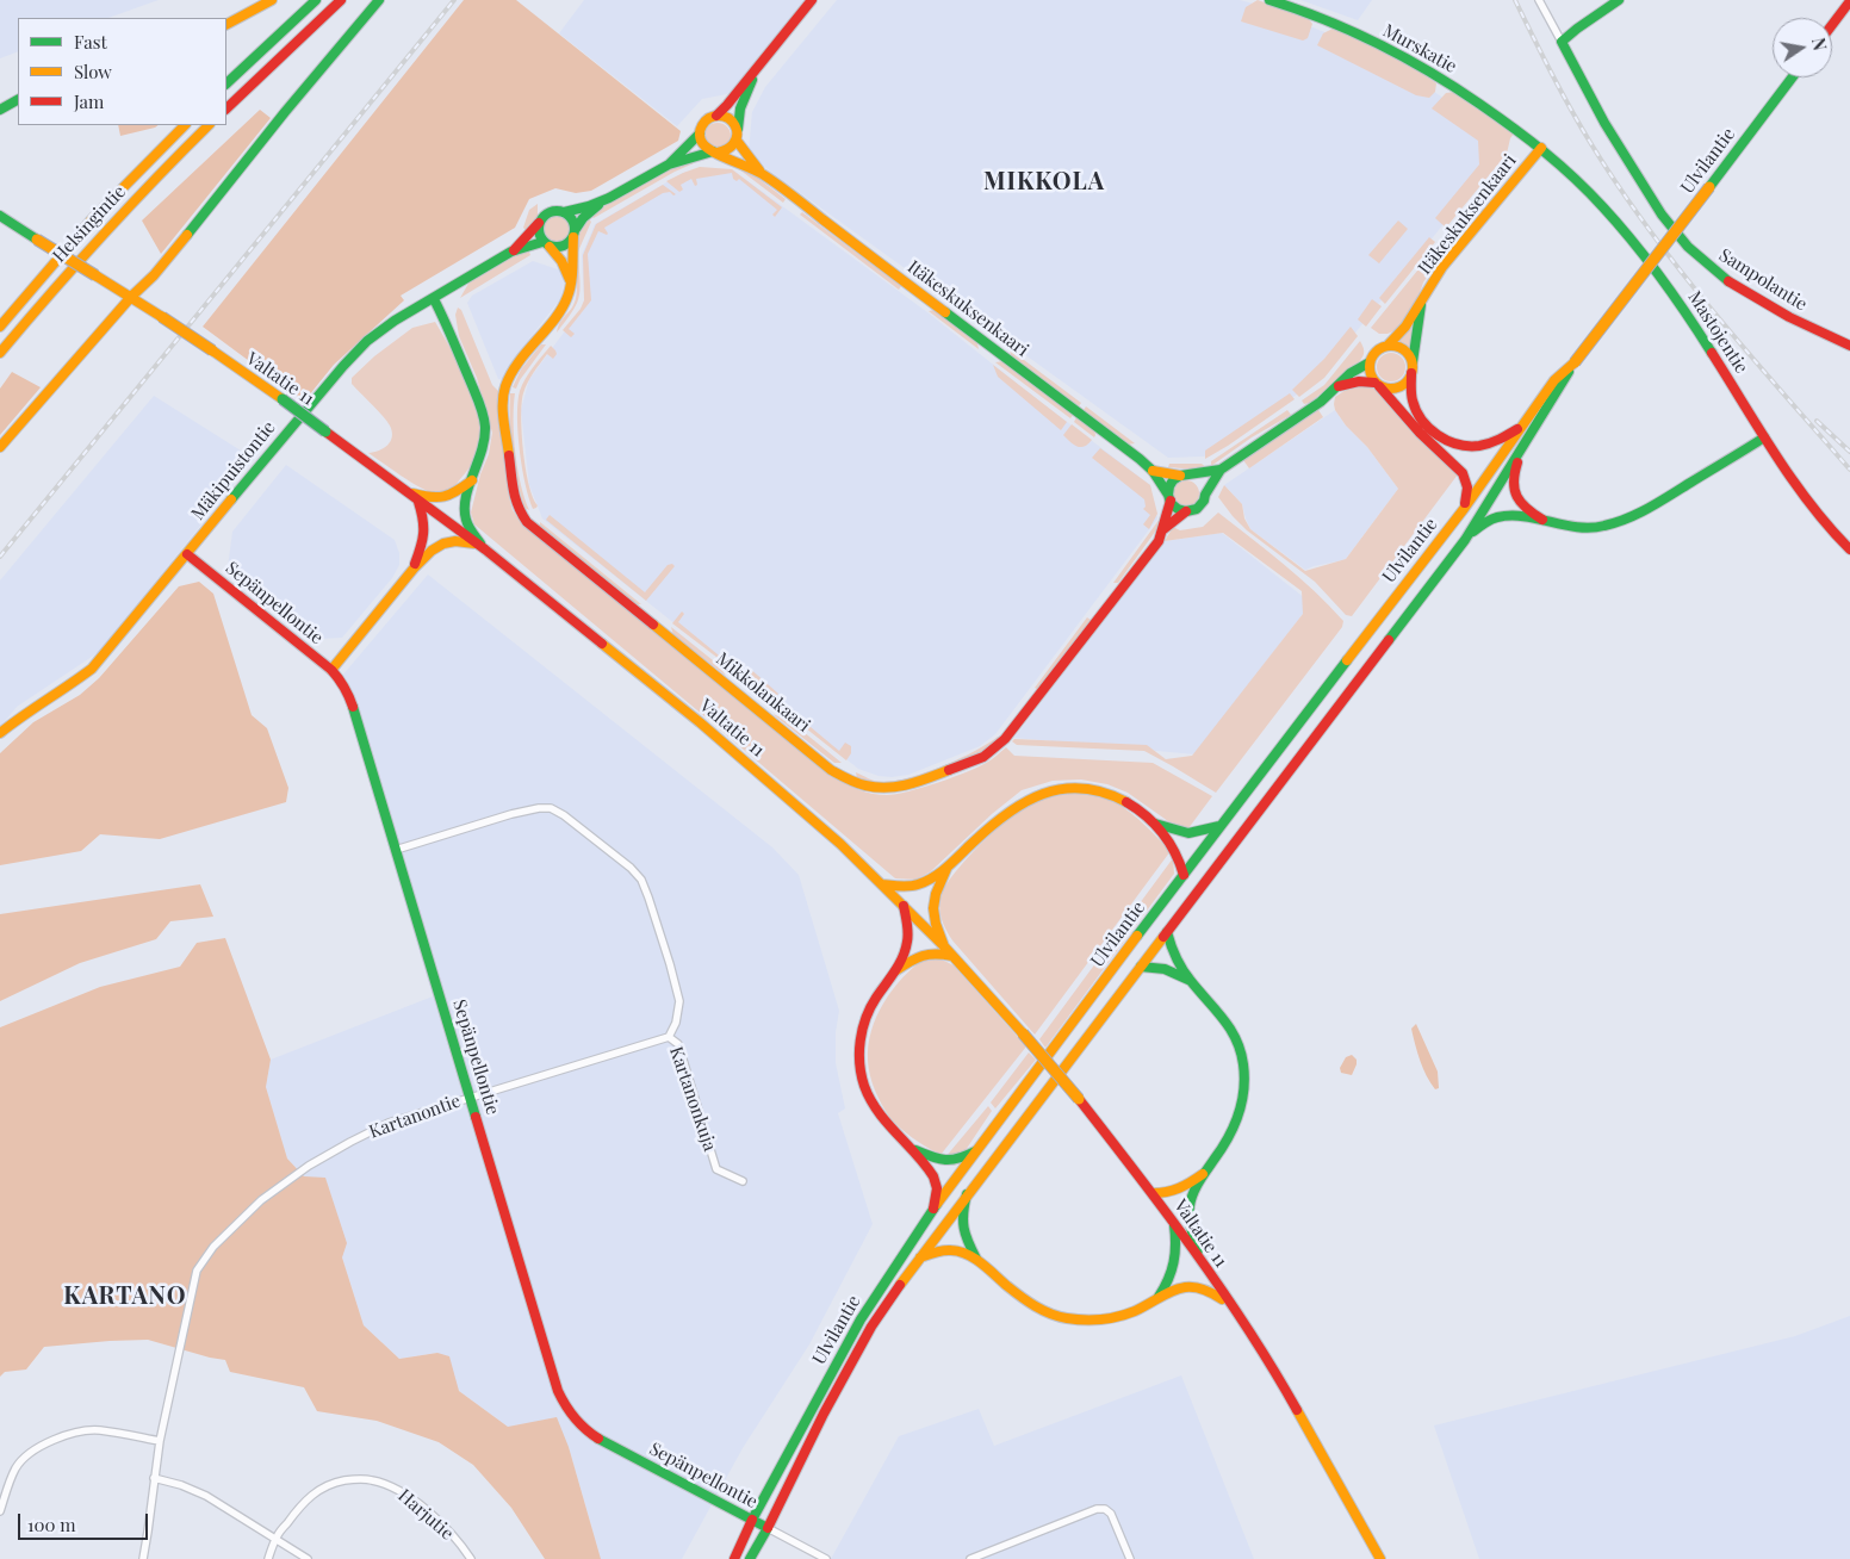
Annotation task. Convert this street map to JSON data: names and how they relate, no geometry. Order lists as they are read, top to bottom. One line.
{"streets":{"main road":["Murskatie","Ulvilantie","Itäkeskuksenkaari","Helsingintie","Sampolantie","Mastojentie","Valtatie 11","Mäkipuistontie","Sepänpellontie","Mikkolankaari"],"street":["Kartanonkuja","Kartanontie","Harjutie"]},"crossings":[["Murskatie","Itäkeskuksenkaari"],["Murskatie","Mastojentie"],["Ulvilantie","Itäkeskuksenkaari"],["Ulvilantie","Sepänpellontie"],["Itäkeskuksenkaari","Mastojentie"],["Itäkeskuksenkaari","Mikkolankaari"],["Mäkipuistontie","Sepänpellontie"],["Mäkipuistontie","Mikkolankaari"],["Sepänpellontie","Kartanontie"],["Kartanonkuja","Kartanontie"]],"districts":["MIKKOLA","KARTANO"],"legend":["Fast","Slow","Jam"],"scale_bar":"100 m","north":"right"}
